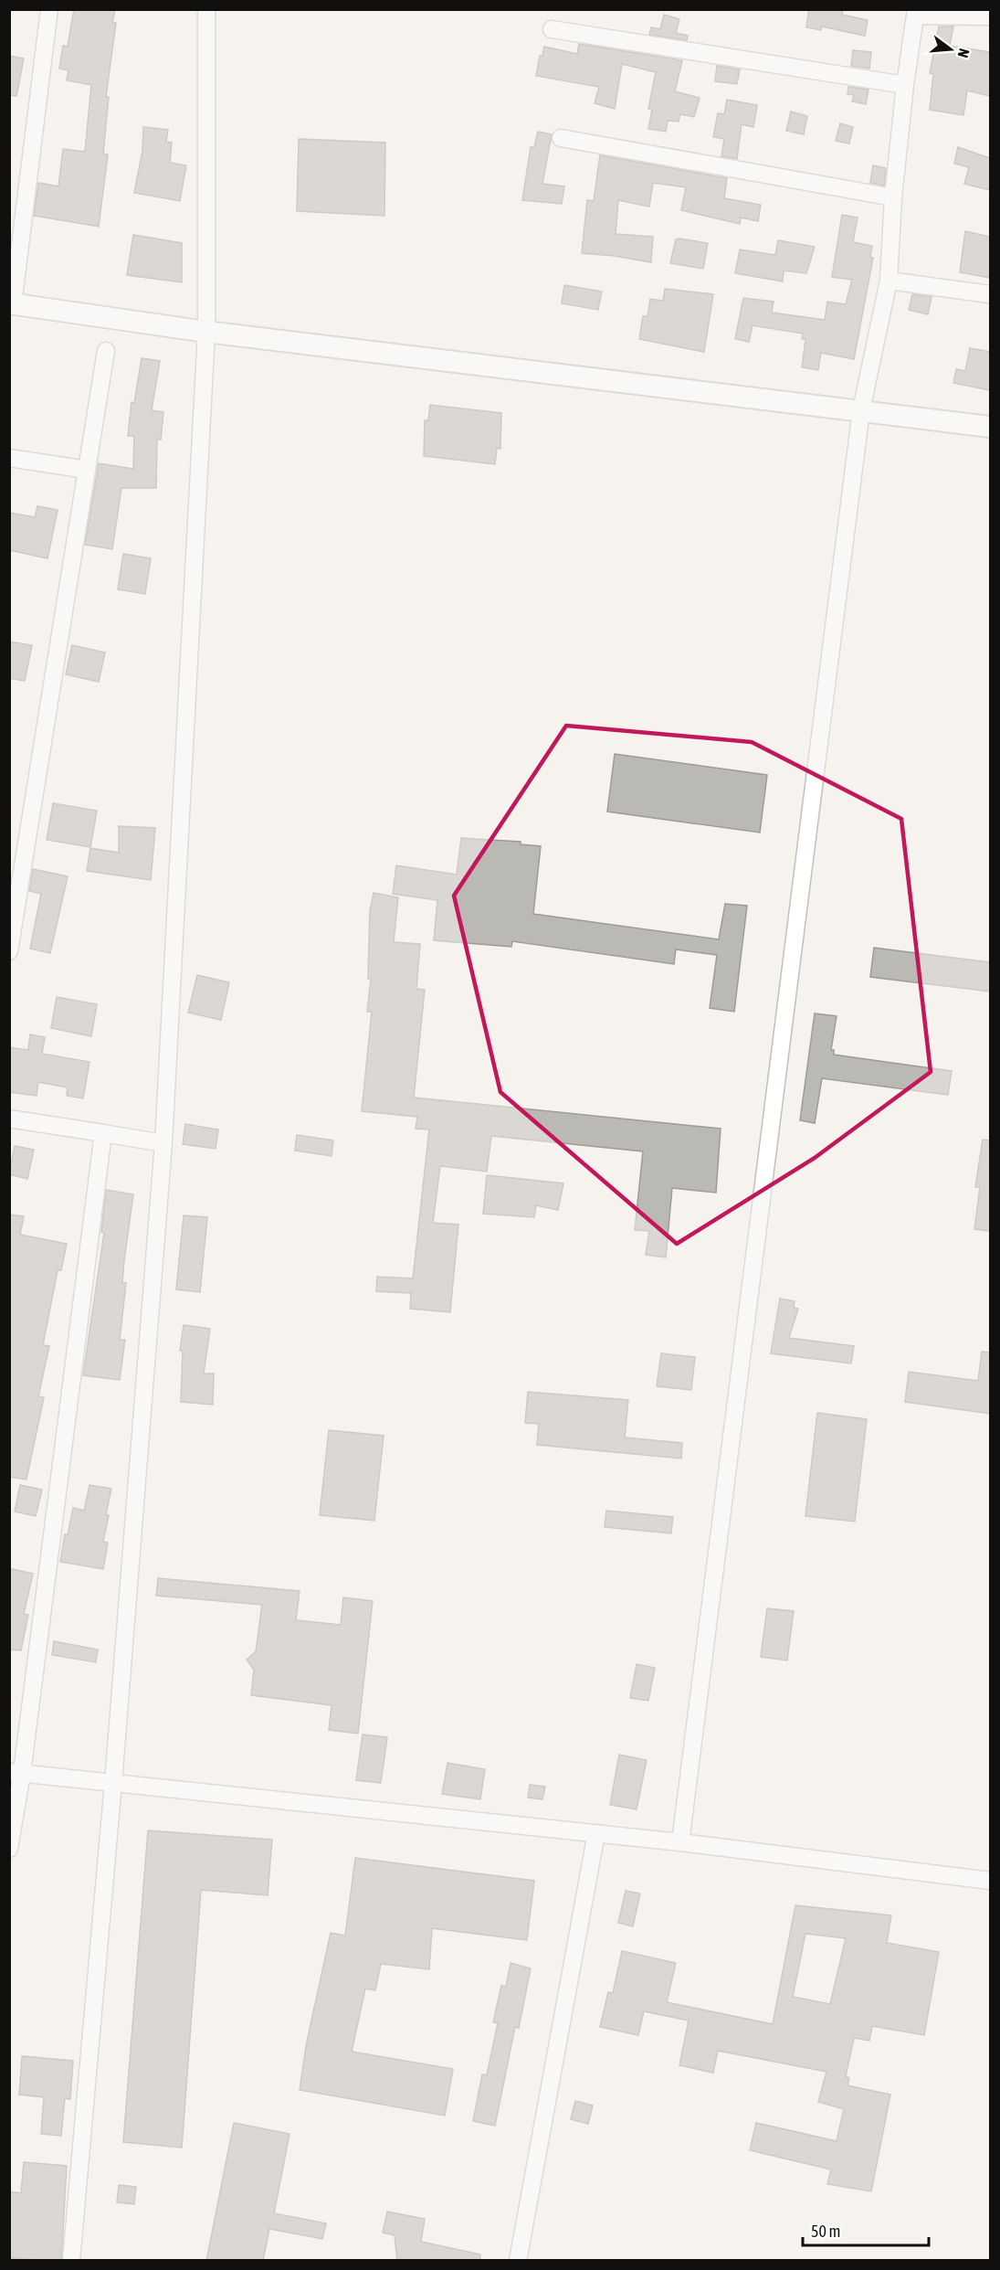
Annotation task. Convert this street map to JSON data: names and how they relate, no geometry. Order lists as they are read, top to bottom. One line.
{"scale_bar":"50 m","north":"right"}
